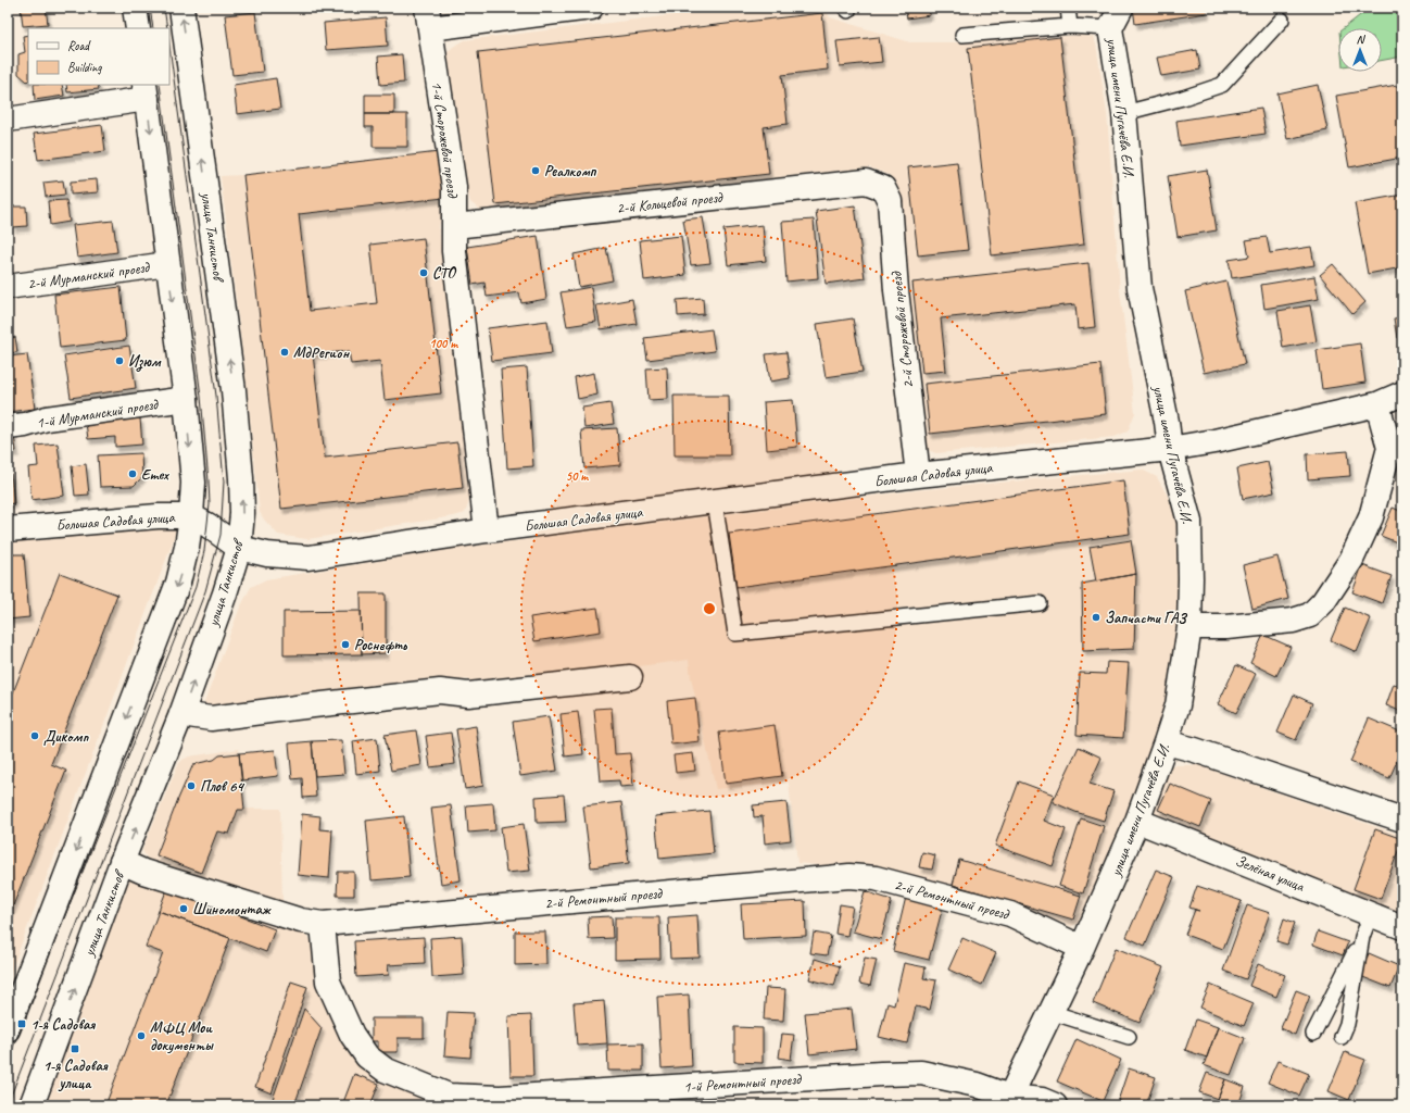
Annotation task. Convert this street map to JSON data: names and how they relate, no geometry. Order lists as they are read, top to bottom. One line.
{"streets":{"street":["улица имени Пугачёва Е.И.","1-й Сторожевой проезд","2-й Кольцевой проезд","улица Танкистов","2-й Мурманский проезд","2-й Сторожевой проезд","1-й Мурманский проезд","Большая Садовая улица","Зелёная улица","2-й Ремонтный проезд","1-й Ремонтный проезд"]},"crossings":[["улица имени Пугачёва Е.И.","Большая Садовая улица"],["улица имени Пугачёва Е.И.","Зелёная улица"],["улица имени Пугачёва Е.И.","2-й Ремонтный проезд"],["улица имени Пугачёва Е.И.","1-й Ремонтный проезд"],["1-й Сторожевой проезд","2-й Кольцевой проезд"],["1-й Сторожевой проезд","Большая Садовая улица"],["2-й Кольцевой проезд","2-й Сторожевой проезд"],["улица Танкистов","Большая Садовая улица"],["улица Танкистов","2-й Ремонтный проезд"],["2-й Сторожевой проезд","Большая Садовая улица"],["2-й Ремонтный проезд","1-й Ремонтный проезд"]],"places":{"other":["Реалкомп","СТО","МдРегион","Изюм","Emex","Запчасти ГАЗ","Роснефть","Дикомп","Плов 64","Шиномонтаж","МФЦ Мои документы"],"transit":["1-я Садовая","1-я Садовая улица"]},"legend":["Road","Building"],"north":"top","rings":["100 m","50 m"]}
